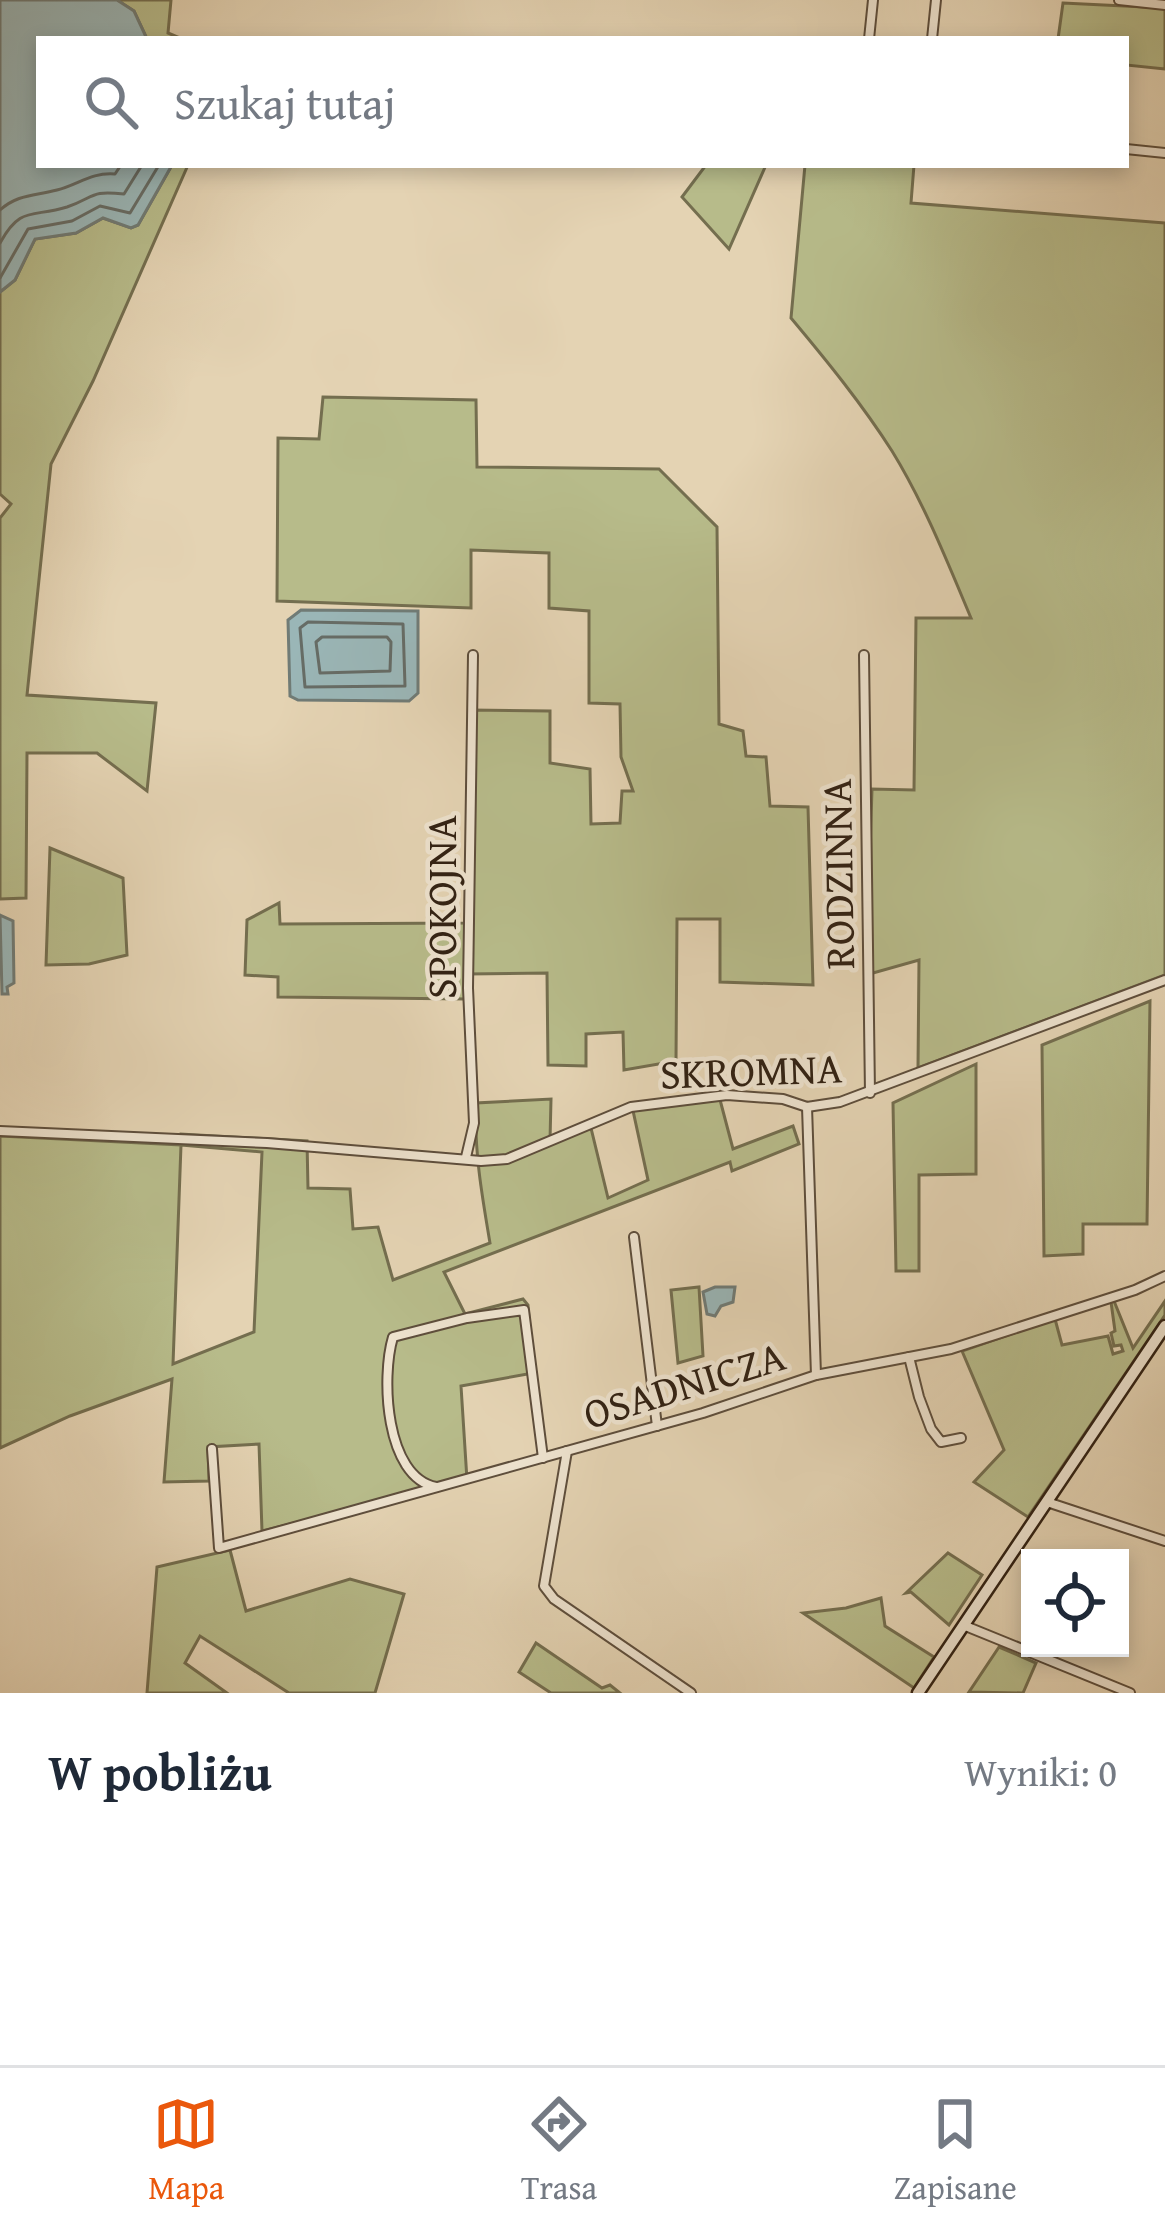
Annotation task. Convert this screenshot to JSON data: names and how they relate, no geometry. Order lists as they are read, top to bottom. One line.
{"streets":{"street":["RODZINNA","SPOKOJNA","SKROMNA","OSADNICZA"]},"crossings":[["RODZINNA","SKROMNA"],["SPOKOJNA","SKROMNA"]],"page":{"search":"Szukaj tutaj","heading":["W pobliżu","Wyniki: 0"],"nav":["Mapa","Trasa","Zapisane"]}}
